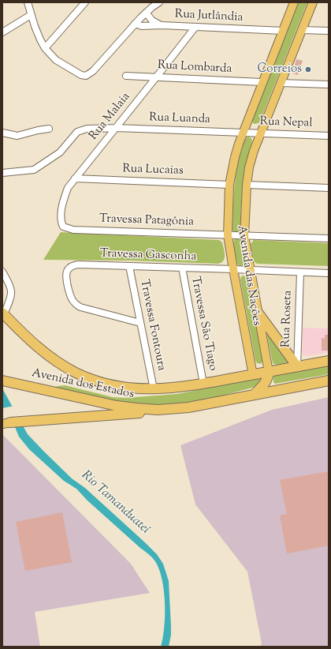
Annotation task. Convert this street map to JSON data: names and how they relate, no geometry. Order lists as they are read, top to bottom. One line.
{"streets":{"highway":["Avenida dos Estados"],"main road":["Avenida das Nações"],"street":["Rua Jutlândia","Rua Lombarda","Rua Malaia","Rua Luanda","Rua Nepal","Rua Lucaias","Travessa Patagônia","Travessa Gasconha","Rua Roseta","Travessa São Tiago","Travessa Fontoura"]},"crossings":[["Rua Jutlândia","Rua Malaia"],["Rua Jutlândia","Avenida das Nações"],["Rua Lombarda","Rua Malaia"],["Rua Lombarda","Avenida das Nações"],["Rua Malaia","Rua Luanda"],["Rua Malaia","Rua Lucaias"],["Rua Malaia","Travessa Patagônia"],["Rua Luanda","Rua Nepal"],["Rua Luanda","Avenida das Nações"],["Rua Nepal","Avenida das Nações"],["Rua Lucaias","Avenida das Nações"],["Travessa Patagônia","Avenida das Nações"],["Travessa Gasconha","Avenida das Nações"],["Travessa Gasconha","Rua Roseta"],["Travessa Gasconha","Travessa São Tiago"],["Travessa Gasconha","Travessa Fontoura"],["Avenida das Nações","Avenida dos Estados"],["Rua Roseta","Avenida dos Estados"],["Travessa São Tiago","Avenida dos Estados"],["Travessa Fontoura","Avenida dos Estados"]],"water":["Rio Tamanduateí"],"places":["Correios"]}
